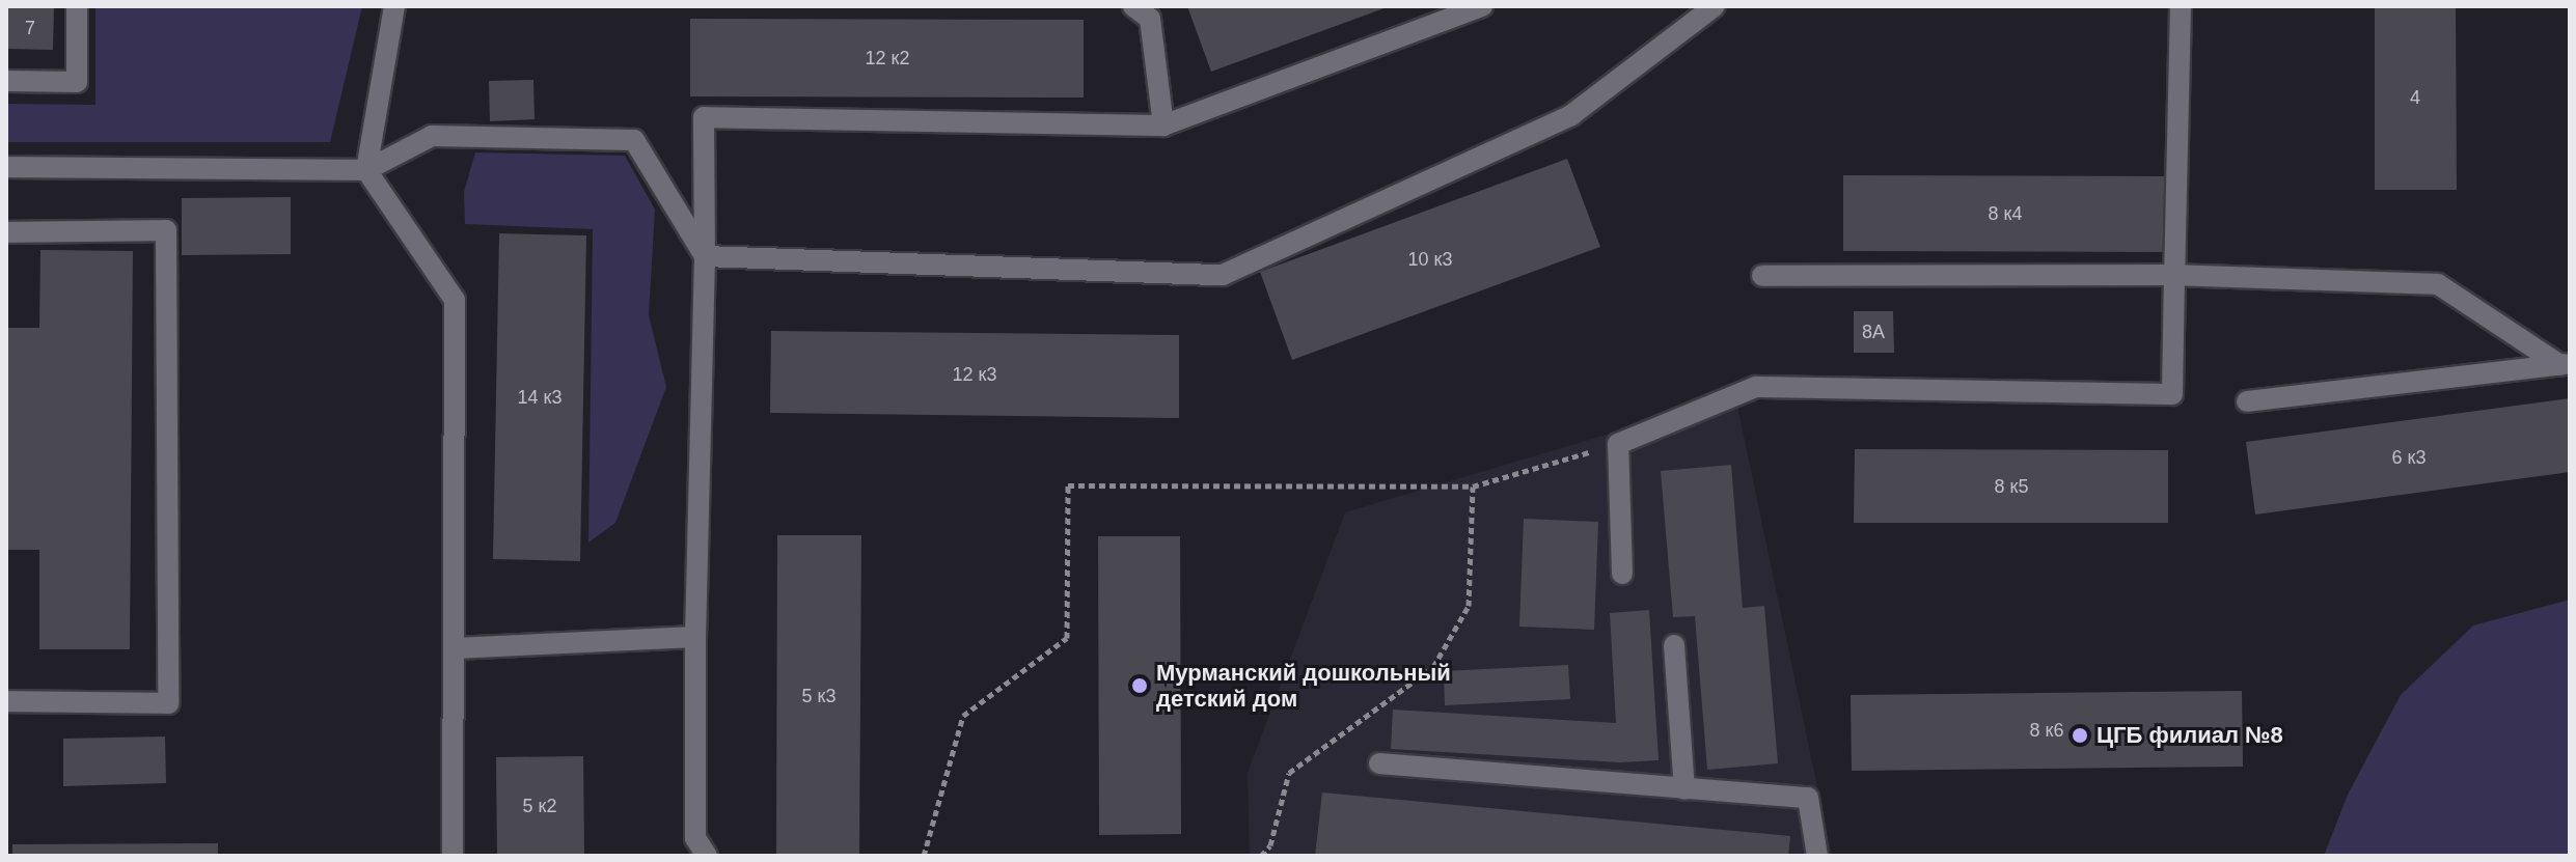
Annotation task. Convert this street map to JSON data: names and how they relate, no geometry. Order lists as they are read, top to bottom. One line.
{"places":["Мурманский дошкольный детский дом","ЦГБ филиал №8"],"house_numbers":["7","12 к2","4","8 к4","10 к3","8А","12 к3","14 к3","6 к3","8 к5","5 к3","8 к6","5 к2"]}
